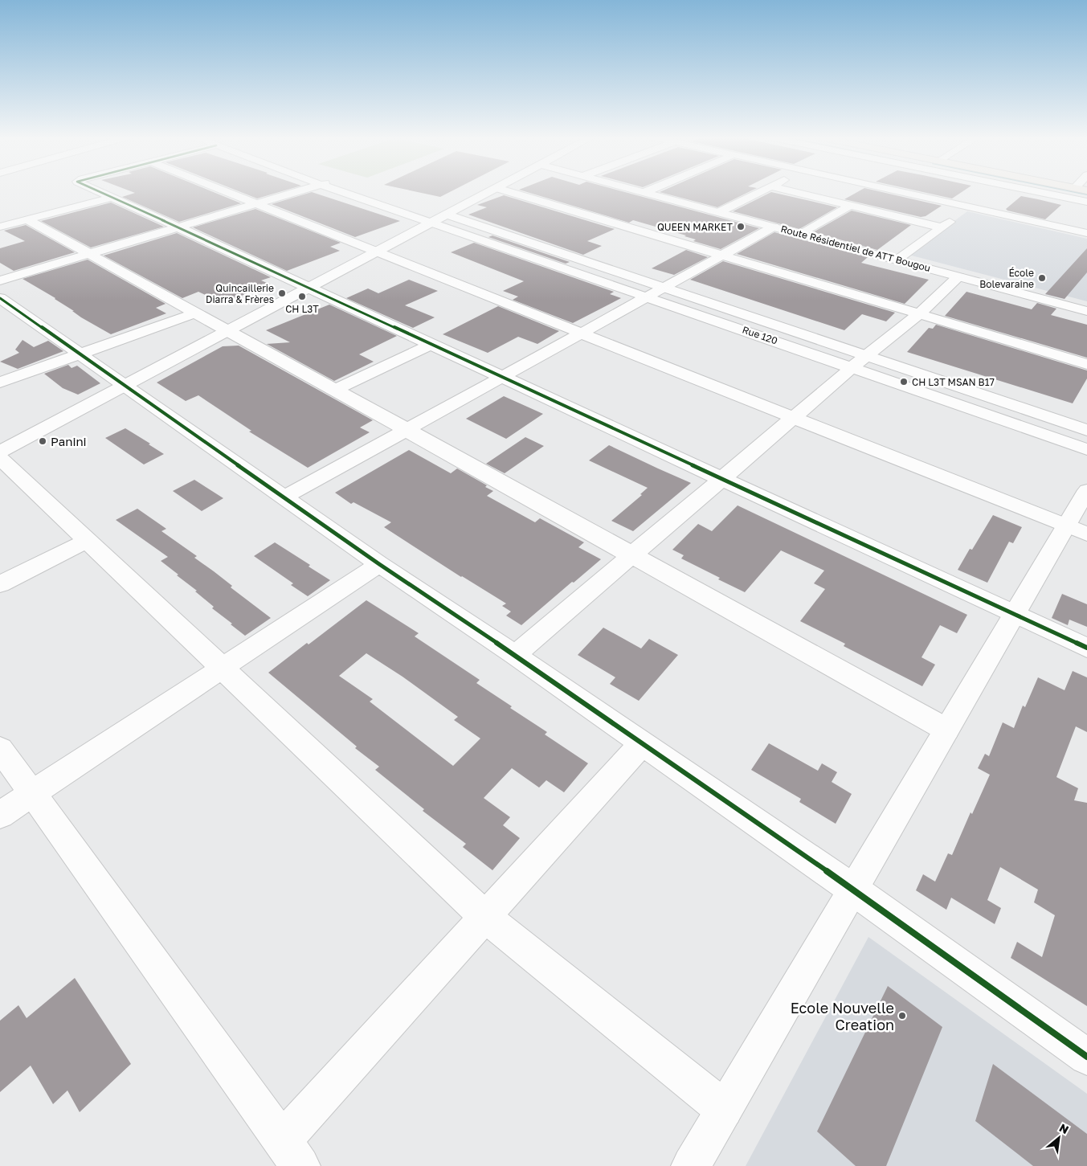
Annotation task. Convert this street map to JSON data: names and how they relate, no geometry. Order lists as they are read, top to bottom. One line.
{"streets":{"street":["Route Résidentiel de ATT Bougou","Rue 120"]},"places":["QUEEN MARKET","École Bolevaraine","Quincaillerie Diarra & Frères","CH L3T","CH L3T MSAN B17","Panini","Ecole Nouvelle Creation"],"north":"top right"}
